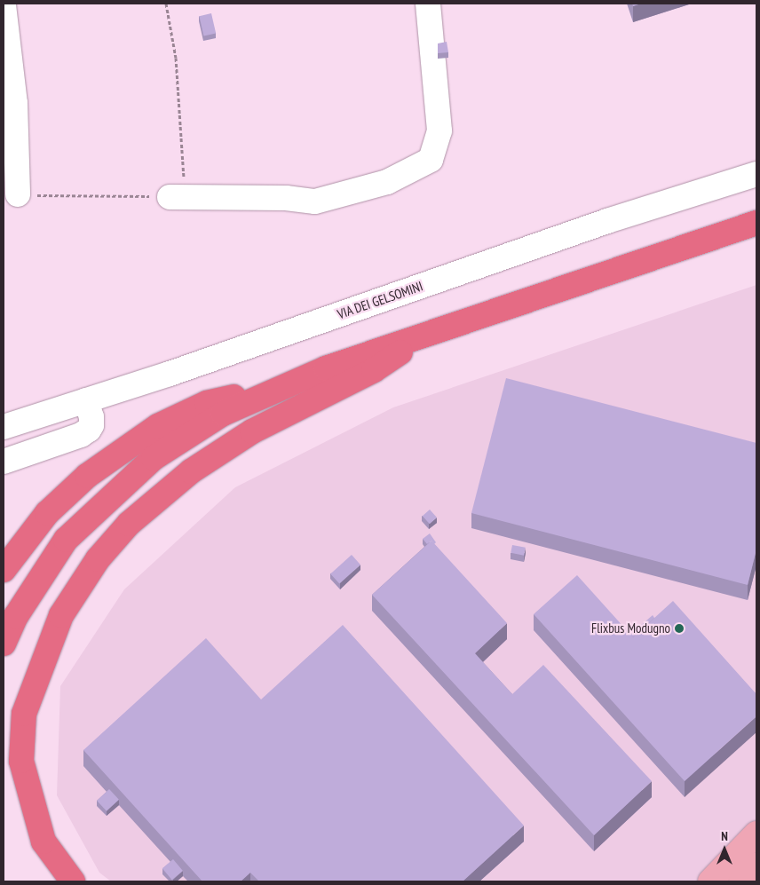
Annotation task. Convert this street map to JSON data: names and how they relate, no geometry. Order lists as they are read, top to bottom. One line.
{"streets":{"street":["VIA DEI GELSOMINI"]},"places":["Flixbus Modugno"],"north":"top"}
